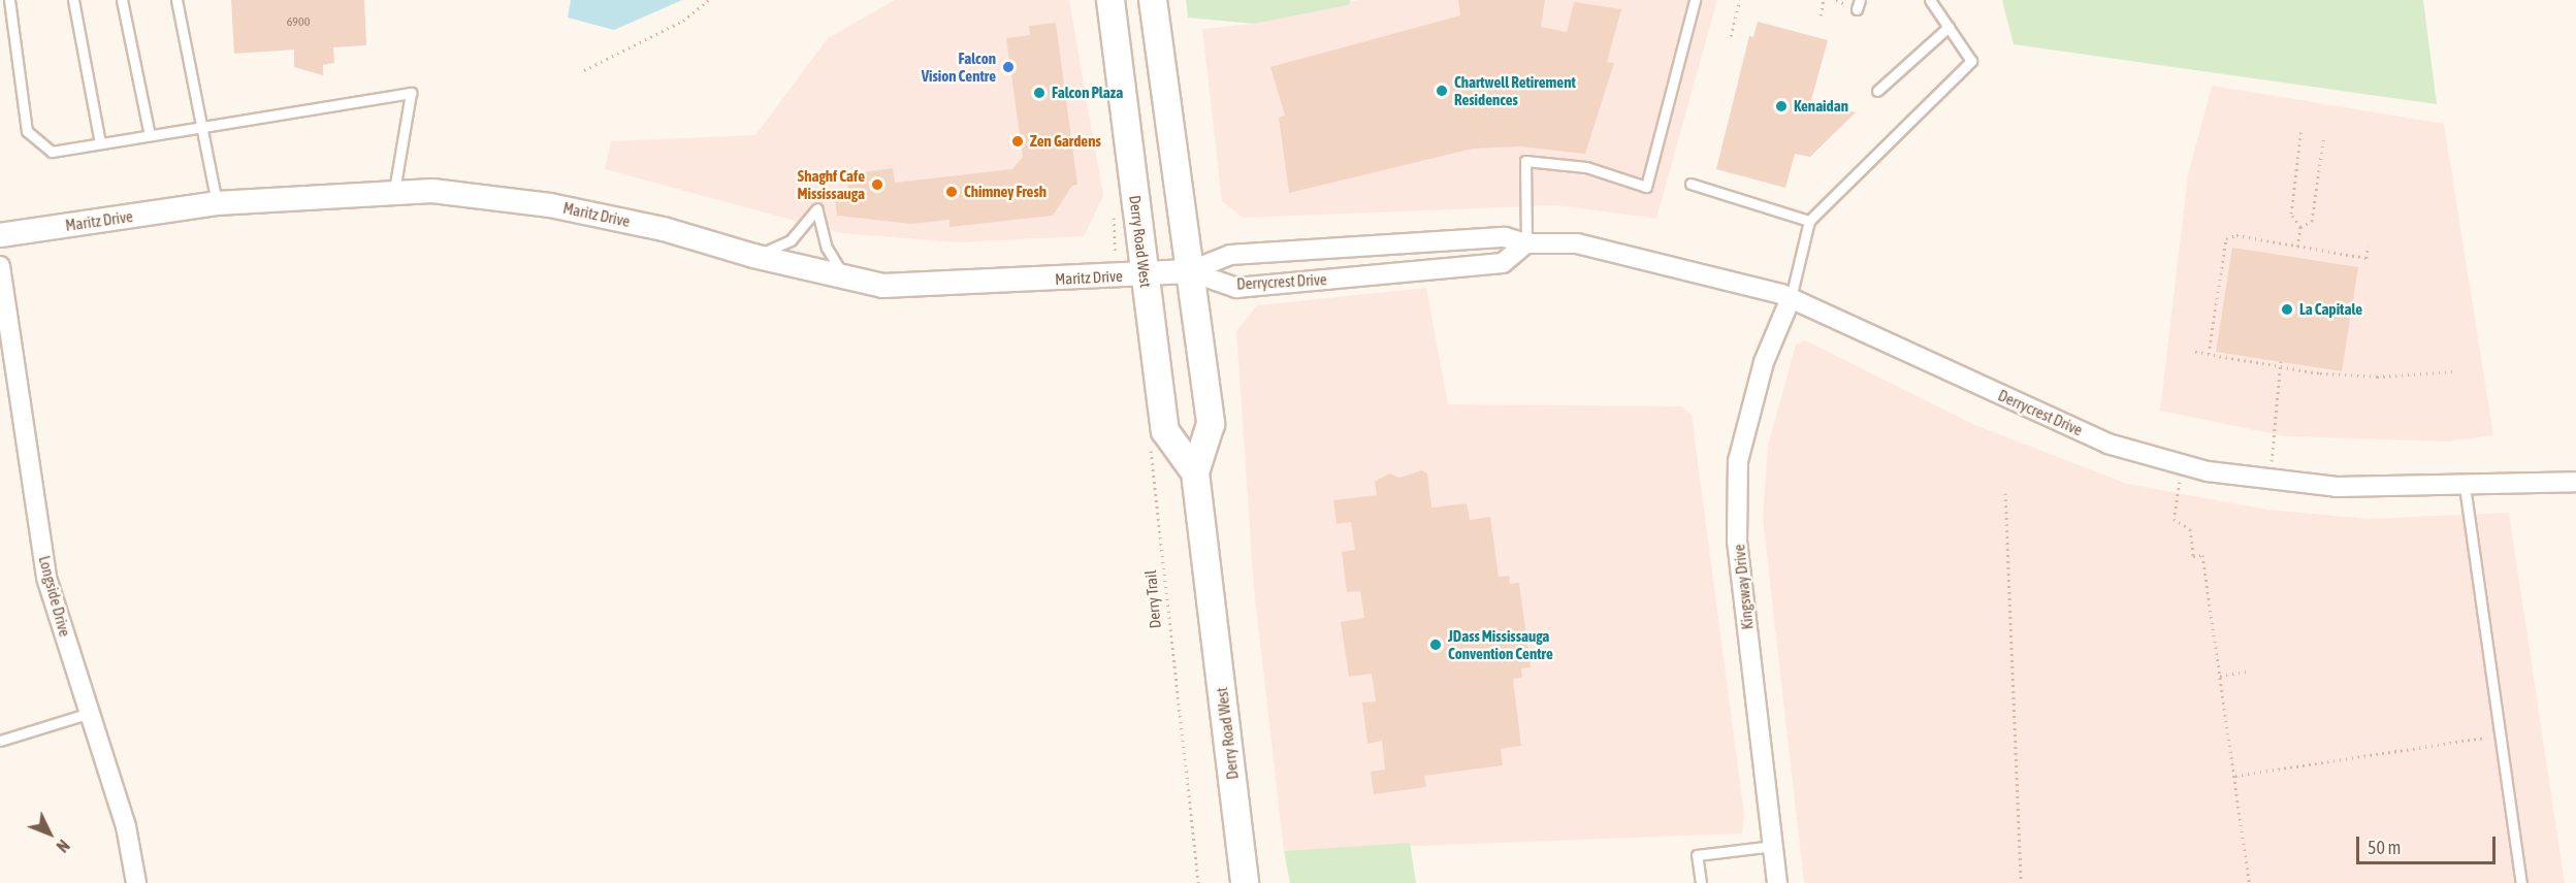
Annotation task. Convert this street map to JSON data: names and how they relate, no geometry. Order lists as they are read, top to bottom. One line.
{"streets":{"main road":["Derry Road West"],"street":["Maritz Drive","Derrycrest Drive","Kingsway Drive","Longside Drive"],"path":["Derry Trail"]},"crossings":[["Maritz Drive","Derry Road West"],["Maritz Drive","Derrycrest Drive"],["Derry Road West","Derrycrest Drive"],["Derrycrest Drive","Kingsway Drive"]],"places":["Falcon Vision Centre","Chartwell Retirement Residences","Falcon Plaza","Kenaidan","Zen Gardens","Shaghf Cafe Mississauga","Chimney Fresh","La Capitale","JDass Mississauga Convention Centre"],"house_numbers":["6900"],"scale_bar":"50 m","north":"bottom right"}
